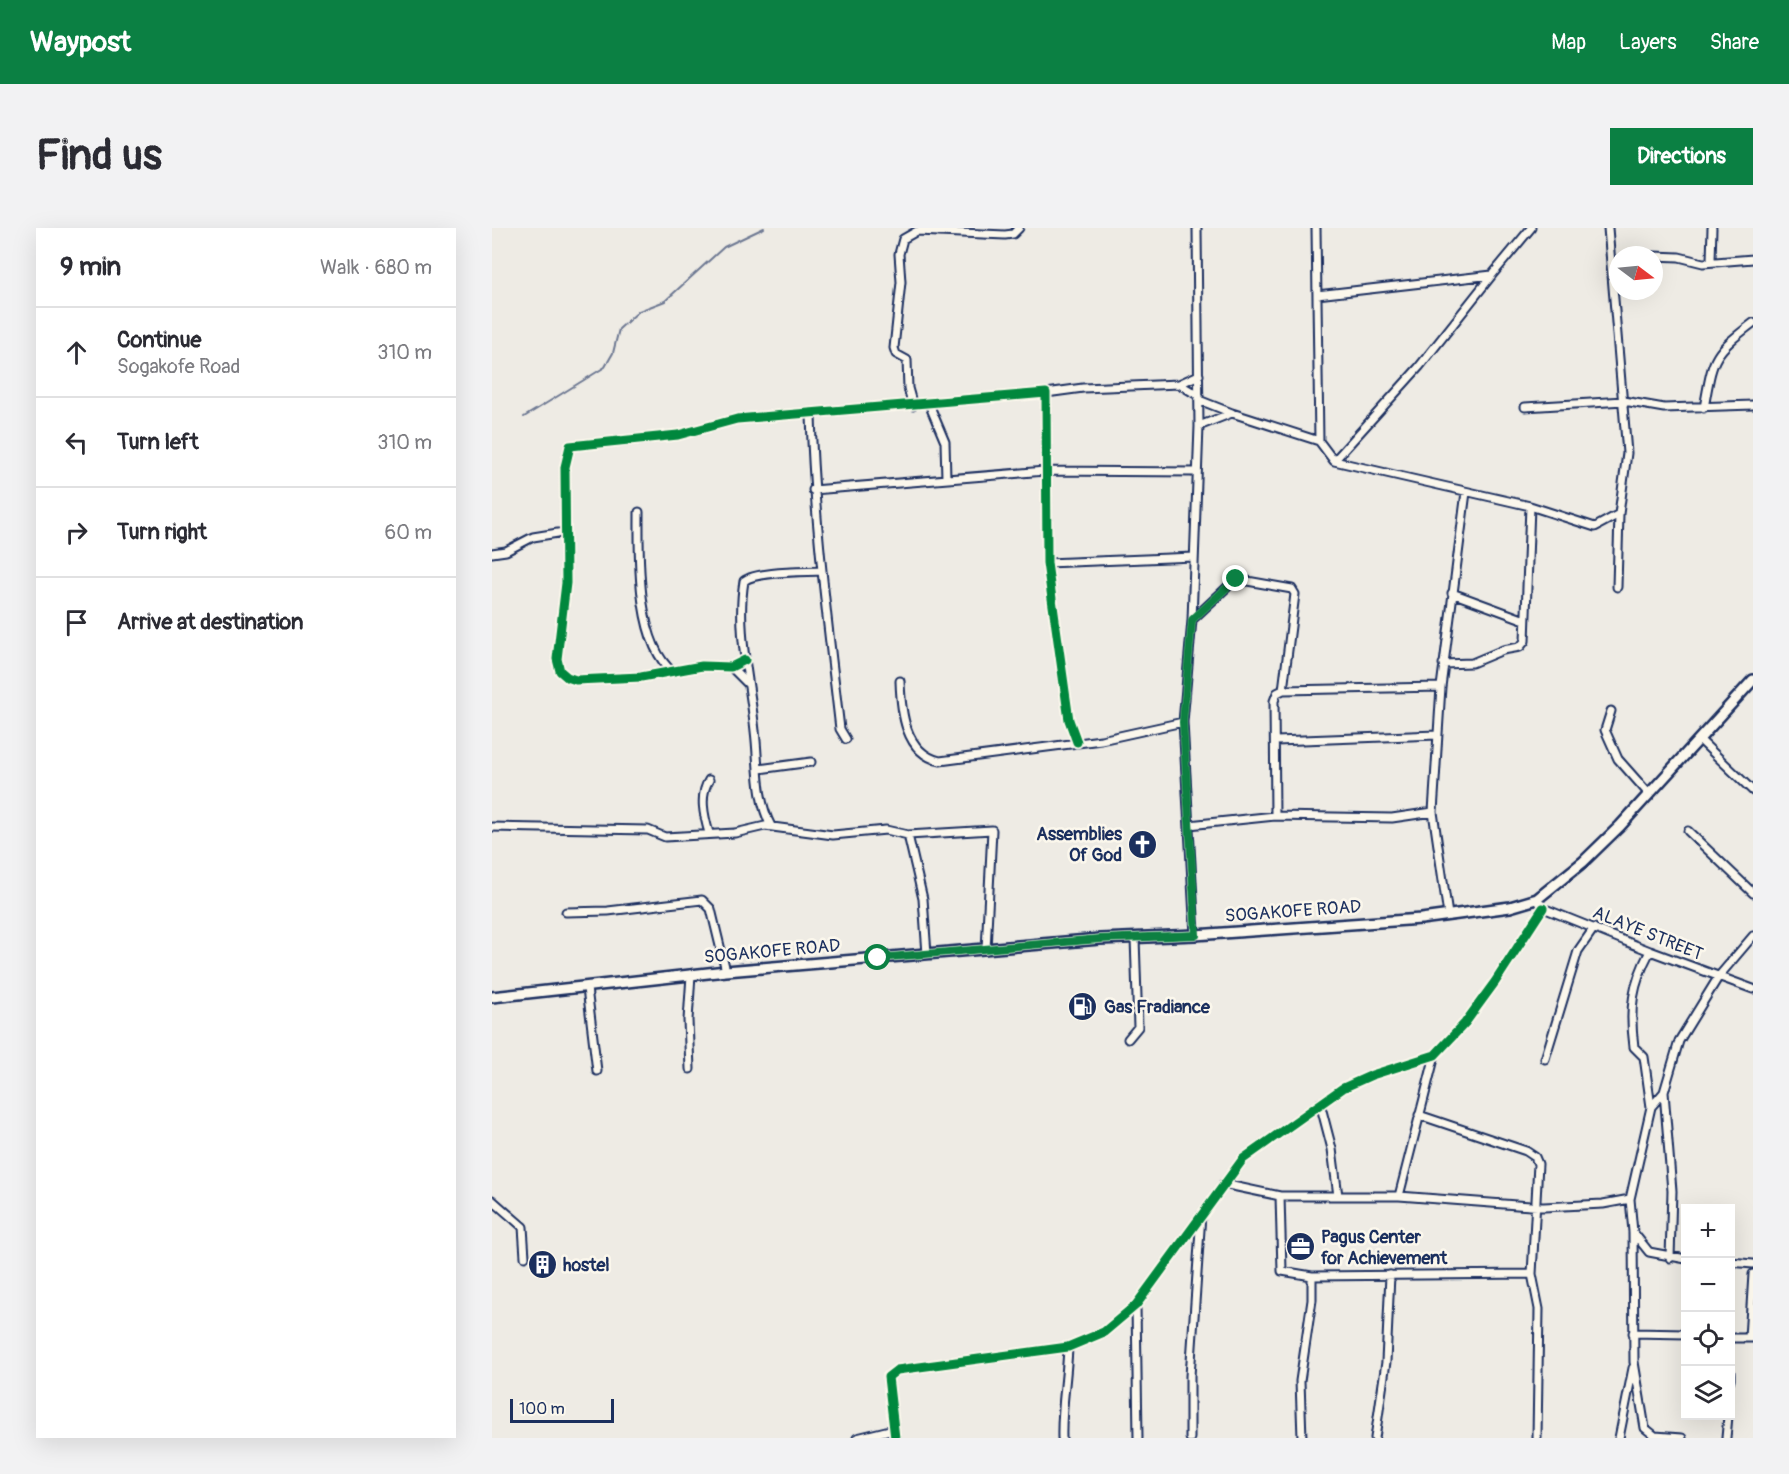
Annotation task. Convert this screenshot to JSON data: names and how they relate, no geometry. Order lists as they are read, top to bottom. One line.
{"streets":{"main road":["SOGAKOFE ROAD"],"street":["ALAYE STREET"]},"places":{"church":["Assemblies Of God"],"fuel station":["Gas Fradiance"],"office":["Pagus Center for Achievement"],"building":["hostel"]},"scale_bar":"100 m","north":"right","page":{"header":"Waypost","nav":["Map","Layers","Share"],"buttons":"Directions","title":"Find us","heading":["9 min","Walk · 680 m"],"list":[["Continue","Sogakofe Road","310 m"],["Turn left","310 m"],["Turn right","60 m"],"Arrive at destination"],"map_buttons":["+","−"],"scale":"100 m"}}
